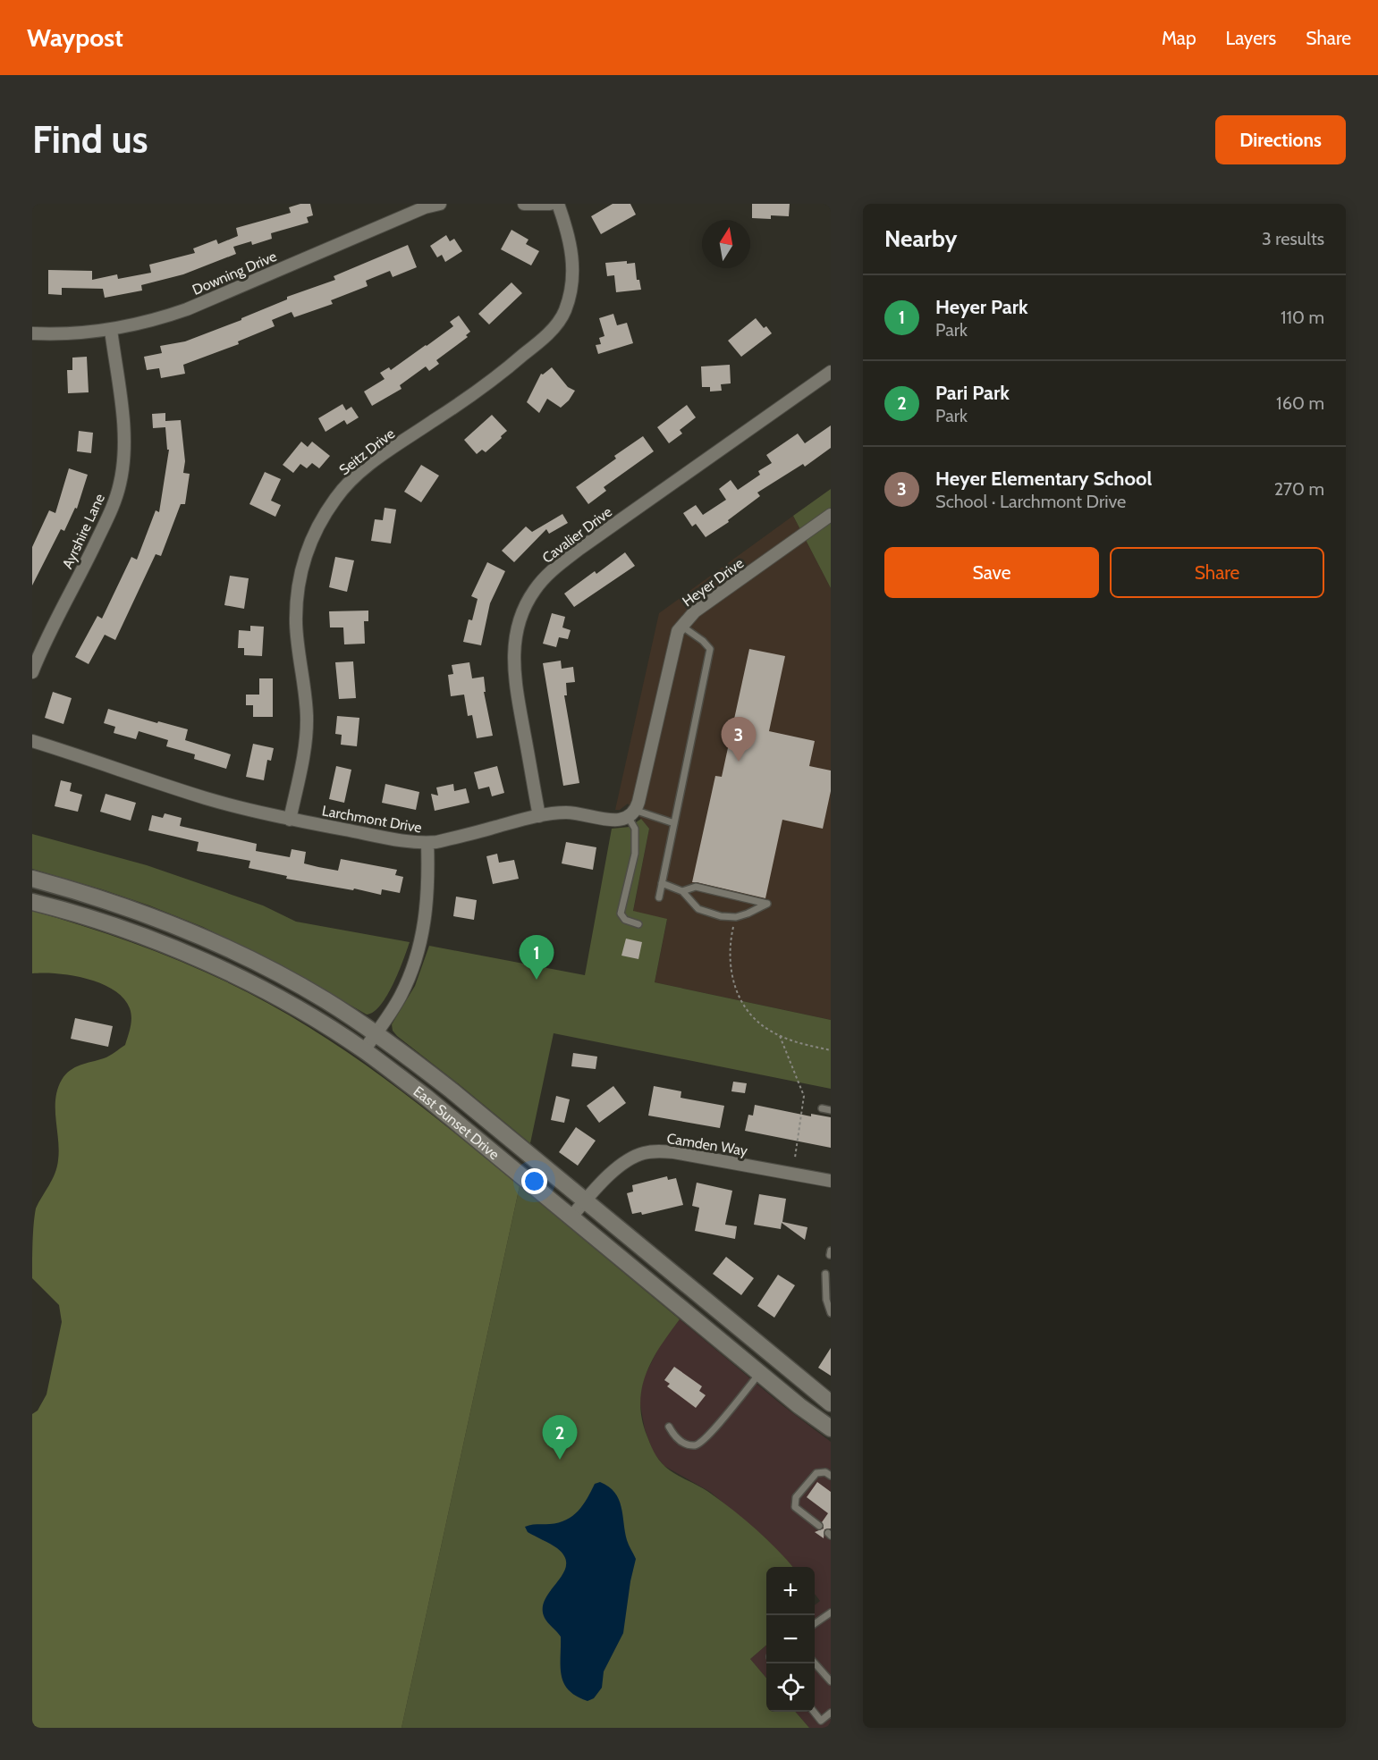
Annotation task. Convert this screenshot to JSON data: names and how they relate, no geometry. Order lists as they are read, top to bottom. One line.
{"streets":{"main road":["East Sunset Drive"],"street":["Downing Drive","Seitz Drive","Ayrshire Lane","Cavalier Drive","Heyer Drive","Larchmont Drive","Camden Way"]},"crossings":[["Downing Drive","Ayrshire Lane"],["Seitz Drive","Larchmont Drive"],["Cavalier Drive","Larchmont Drive"],["Heyer Drive","Larchmont Drive"],["East Sunset Drive","Camden Way"]],"north":"top","page":{"header":"Waypost","nav":["Map","Layers","Share"],"buttons":["Directions",["Save","Share"]],"title":"Find us","heading":["Nearby","3 results"],"list":[{"mark":"1","name":"Heyer Park","note":"Park","value":"110 m"},{"mark":"2","name":"Pari Park","note":"Park","value":"160 m"},{"mark":"3","name":"Heyer Elementary School","note":"School · Larchmont Drive","value":"270 m"}],"pins":["3","1","2"],"map_buttons":["+","−"]}}
